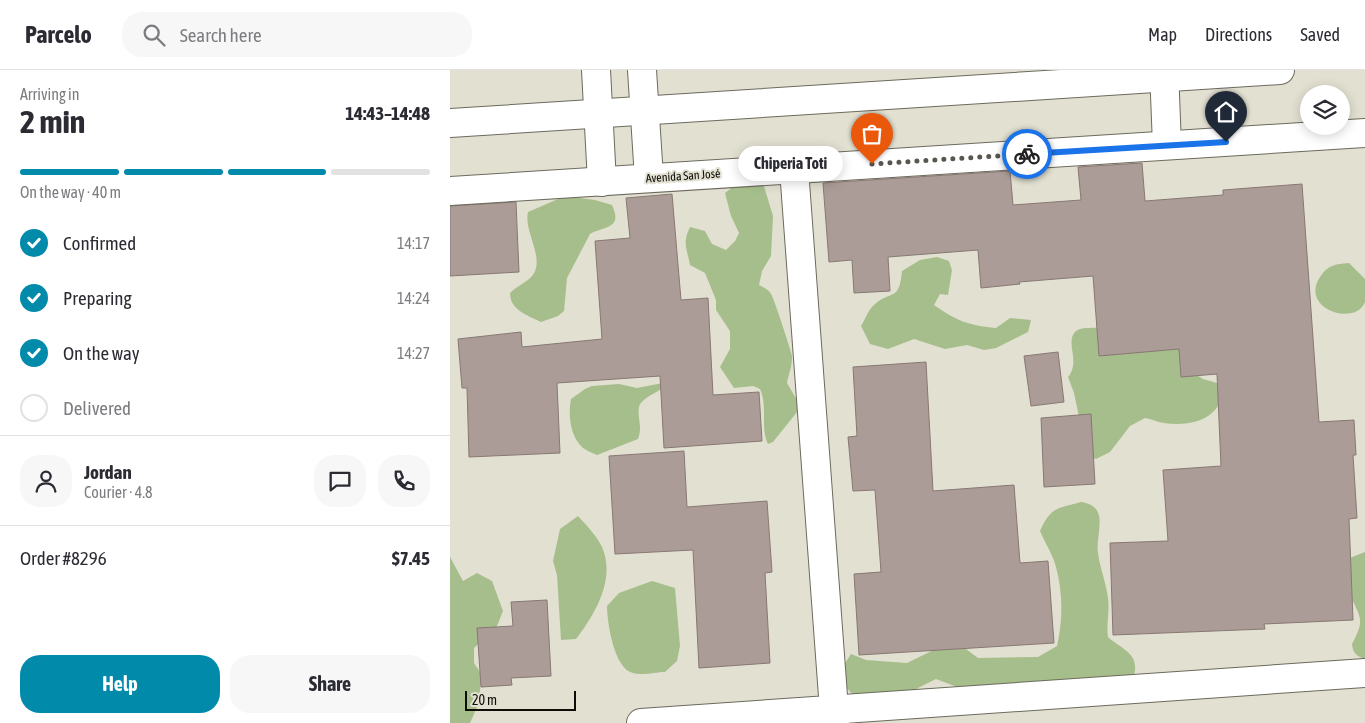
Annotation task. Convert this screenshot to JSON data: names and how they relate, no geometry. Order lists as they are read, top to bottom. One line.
{"streets":{"street":["Avenida San José"]},"places":["Chiperia Toti"],"scale_bar":"20 m","page":{"header":"Parcelo","search":"Search here","nav":["Map","Directions","Saved"],"heading":["2 min","Arriving in","14:43–14:48"],"panel":["Jordan","Courier · 4.8","Order #8296","$7.45"],"bubble":"Chiperia Toti","bar":"On the way · 40 m","list":[["Confirmed","14:17"],["Preparing","14:24"],["On the way","14:27"],"Delivered"],"buttons":["Help","Share"],"scale":"20 m"}}
